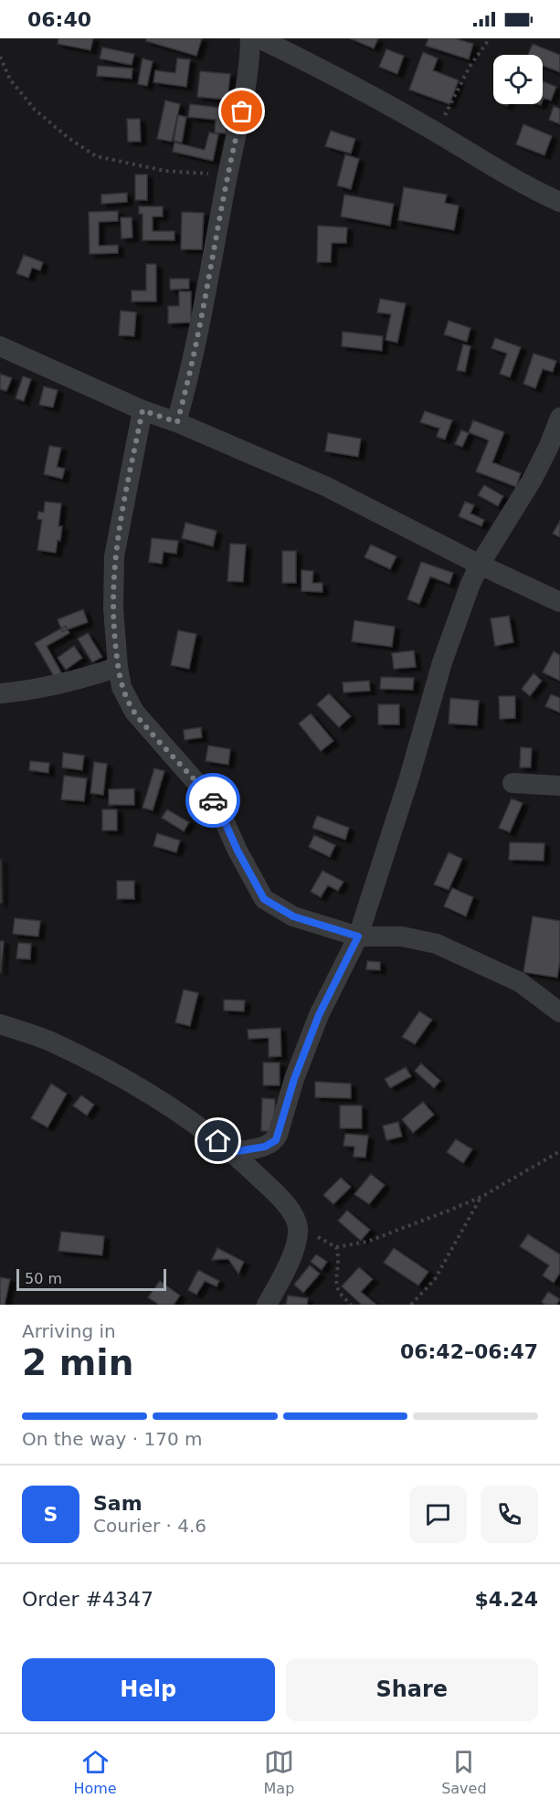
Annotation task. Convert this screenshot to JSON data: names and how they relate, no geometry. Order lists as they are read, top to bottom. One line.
{"scale_bar":"50 m","page":{"status":"06:40","scale":"50 m","heading":["2 min","Arriving in","06:42–06:47"],"panel":["Sam","Courier · 4.6","Order #4347","$4.24"],"bar":"On the way · 170 m","round":"S","buttons":["Help","Share"],"tabs":["Home","Map","Saved"]}}
